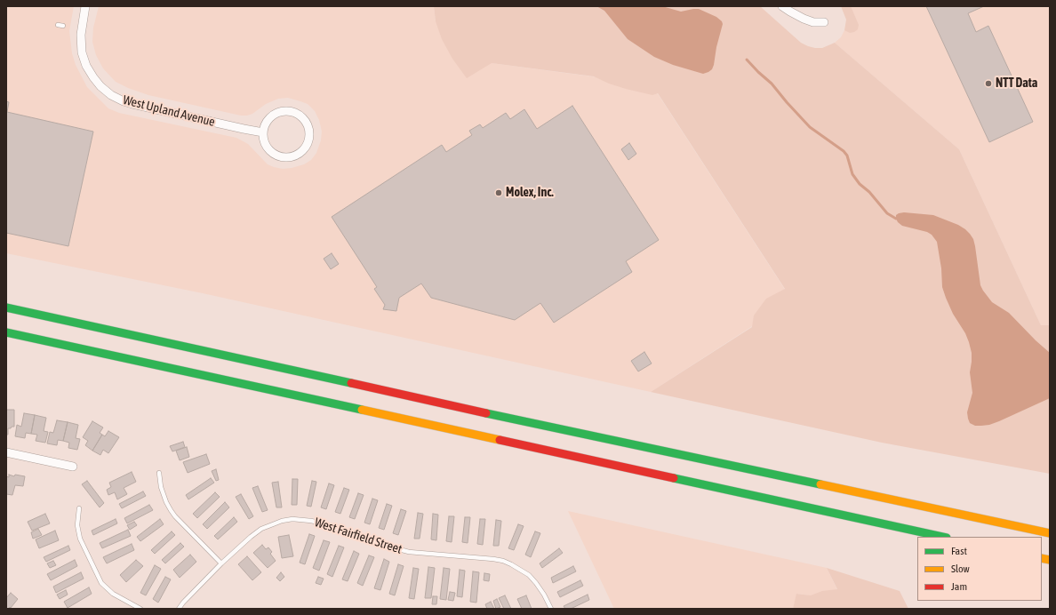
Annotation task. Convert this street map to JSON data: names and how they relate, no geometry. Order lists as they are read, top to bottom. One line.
{"streets":{"street":["West Upland Avenue"],"lane":["West Fairfield Street"]},"places":["NTT Data","Molex, Inc."],"legend":["Fast","Slow","Jam"]}
